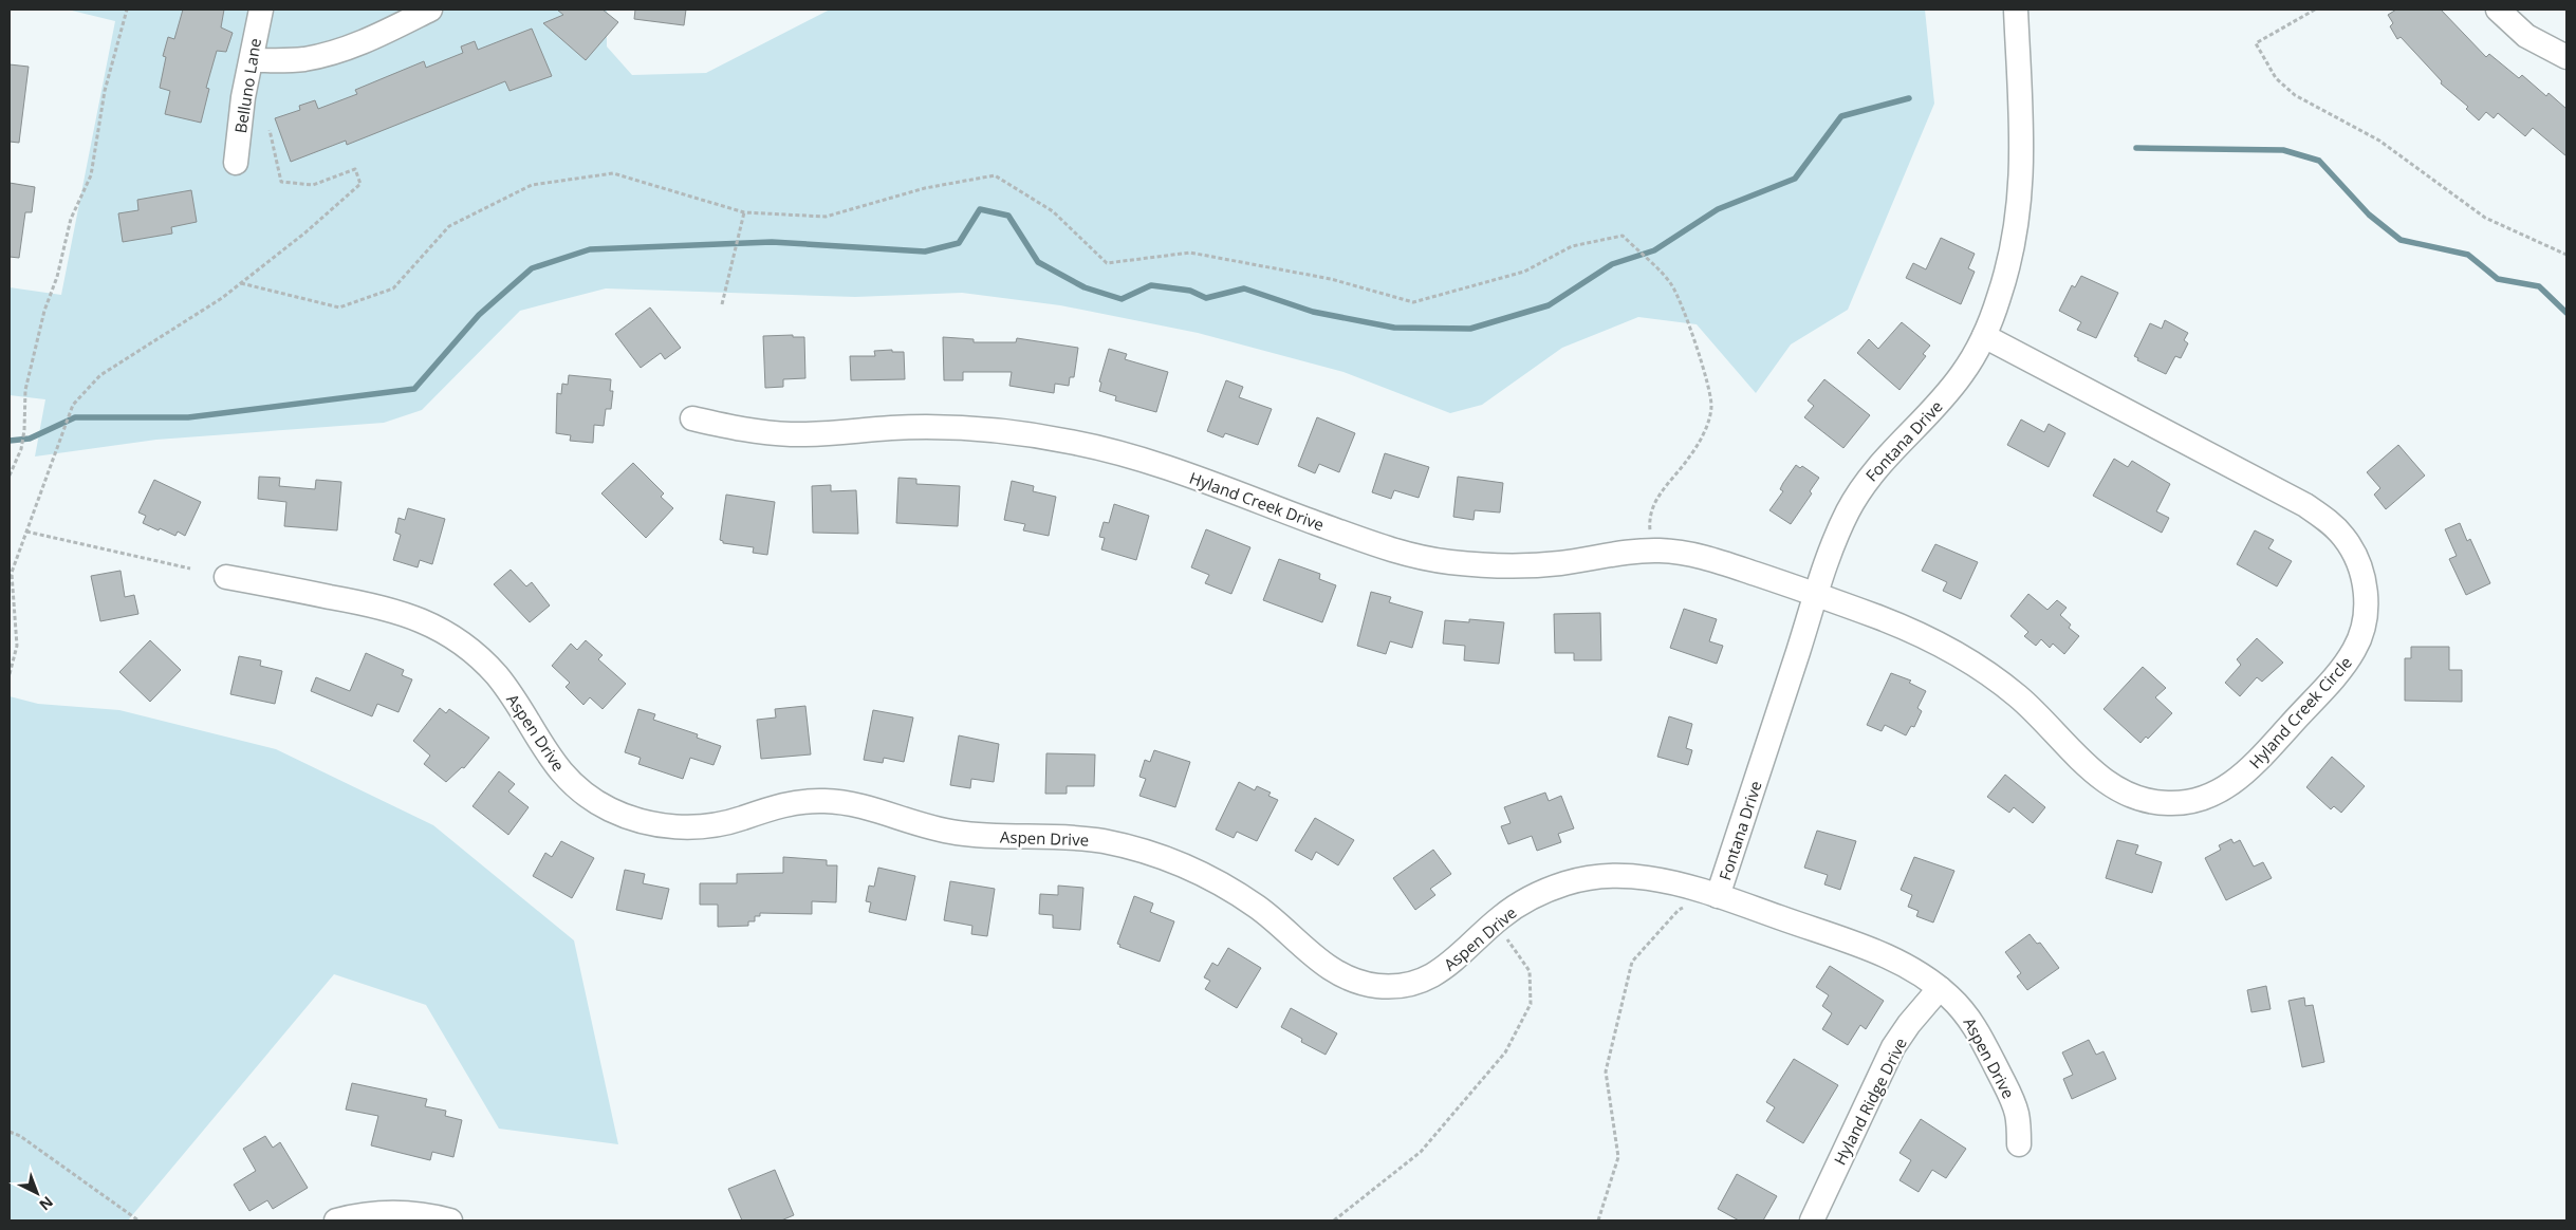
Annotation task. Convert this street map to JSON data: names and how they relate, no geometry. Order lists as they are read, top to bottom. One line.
{"streets":{"street":["Belluno Lane","Fontana Drive","Hyland Creek Drive","Hyland Creek Circle","Aspen Drive","Hyland Ridge Drive"]},"crossings":[["Fontana Drive","Hyland Creek Drive"],["Fontana Drive","Hyland Creek Circle"],["Fontana Drive","Aspen Drive"],["Hyland Creek Drive","Hyland Creek Circle"],["Aspen Drive","Hyland Ridge Drive"]],"north":"bottom right"}
